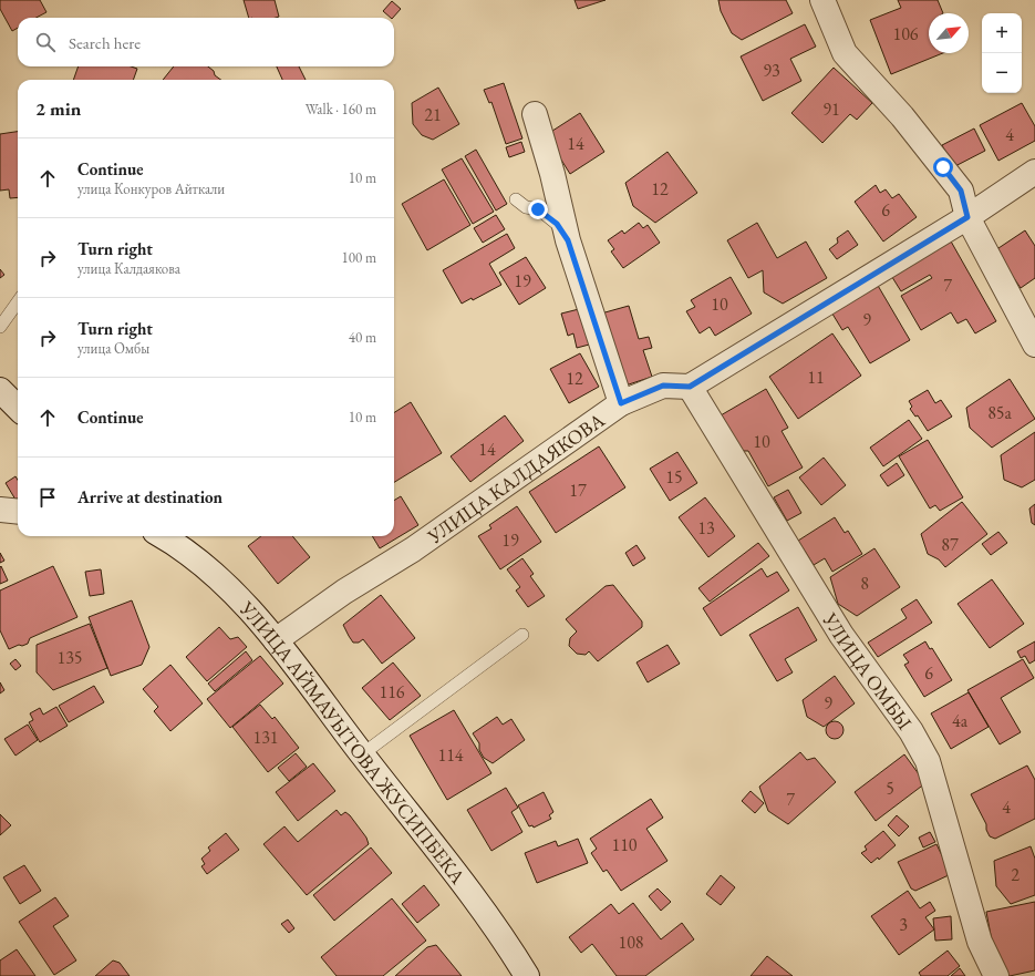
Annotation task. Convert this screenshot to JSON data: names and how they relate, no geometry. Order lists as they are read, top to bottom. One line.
{"streets":{"street":["УЛИЦА КАЛДАЯКОВА","УЛИЦА ОМБЫ","УЛИЦА АЙМАУЫТОВА ЖУСИПБЕКА"]},"crossings":[["УЛИЦА КАЛДАЯКОВА","УЛИЦА ОМБЫ"],["УЛИЦА КАЛДАЯКОВА","УЛИЦА АЙМАУЫТОВА ЖУСИПБЕКА"]],"house_numbers":["106","93","91","21","4","14","12","6","19","7","10","9","11","12","85а","10","14","15","17","13","19","87","8","135","6","116","9","4а","131","114","5","7","4","110","2","3","108"],"north":"top right","page":{"map_buttons":["+","−"],"search":"Search here","heading":["2 min","Walk · 160 m"],"list":[["Continue","улица Конкуров Айткали","10 m"],["Turn right","улица Калдаякова","100 m"],["Turn right","улица Омбы","40 m"],["Continue","10 m"],"Arrive at destination"]}}
